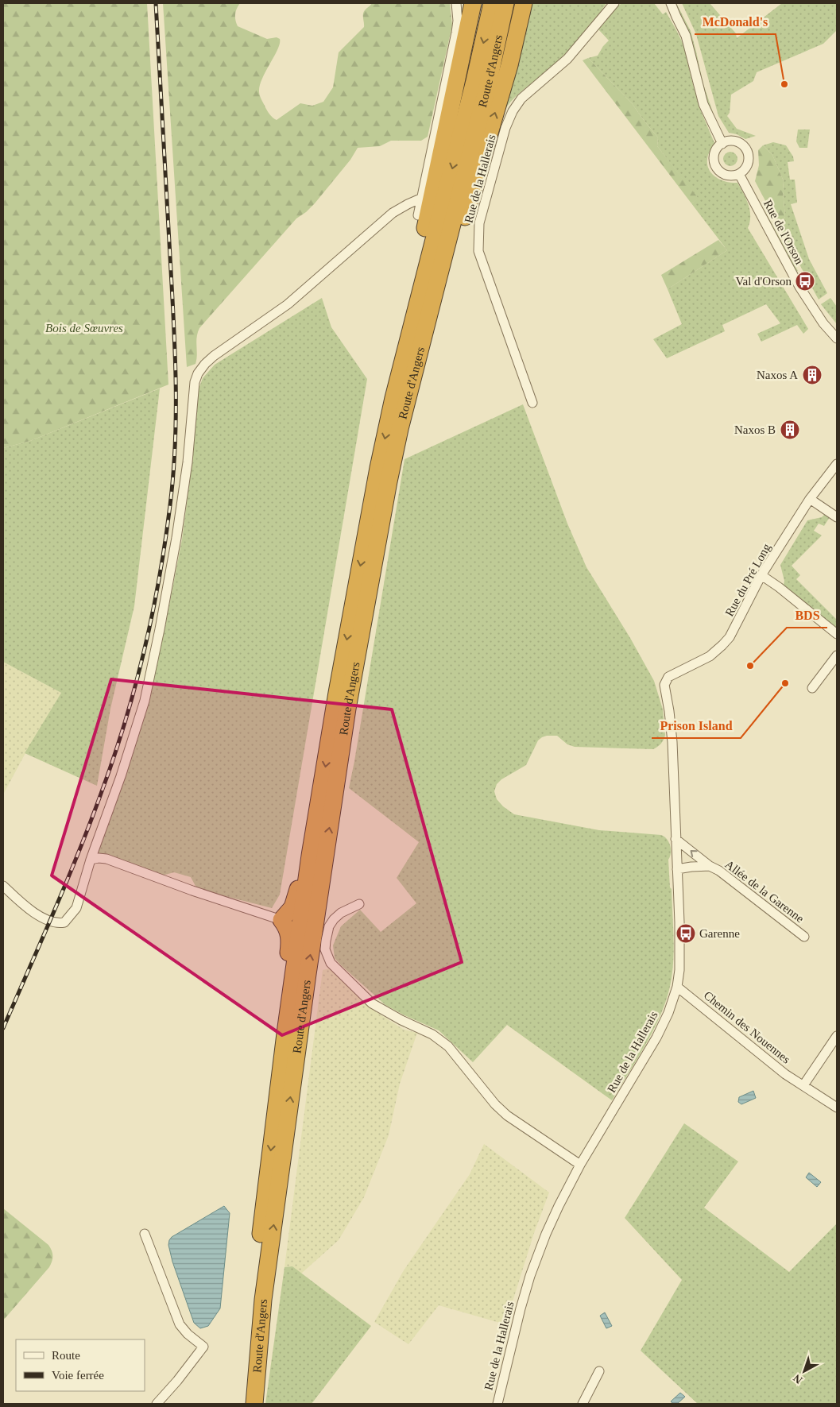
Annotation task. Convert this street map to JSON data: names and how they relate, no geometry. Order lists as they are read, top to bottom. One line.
{"streets":{"highway":["Route d'Angers"],"street":["Rue de la Hallerais","Rue de l'Orson","Rue du Pré Long","Allée de la Garenne","Chemin des Nouennes"]},"crossings":[["Rue de la Hallerais","Rue du Pré Long"],["Rue de la Hallerais","Allée de la Garenne"],["Rue de la Hallerais","Chemin des Nouennes"]],"parks":["Bois de Sœuvres"],"places":{"other":["McDonald's","BDS","Prison Island"],"bus stop":["Val d'Orson","Garenne"],"building":["Naxos A","Naxos B"]},"legend":["Route","Voie ferrée"],"north":"bottom left"}
